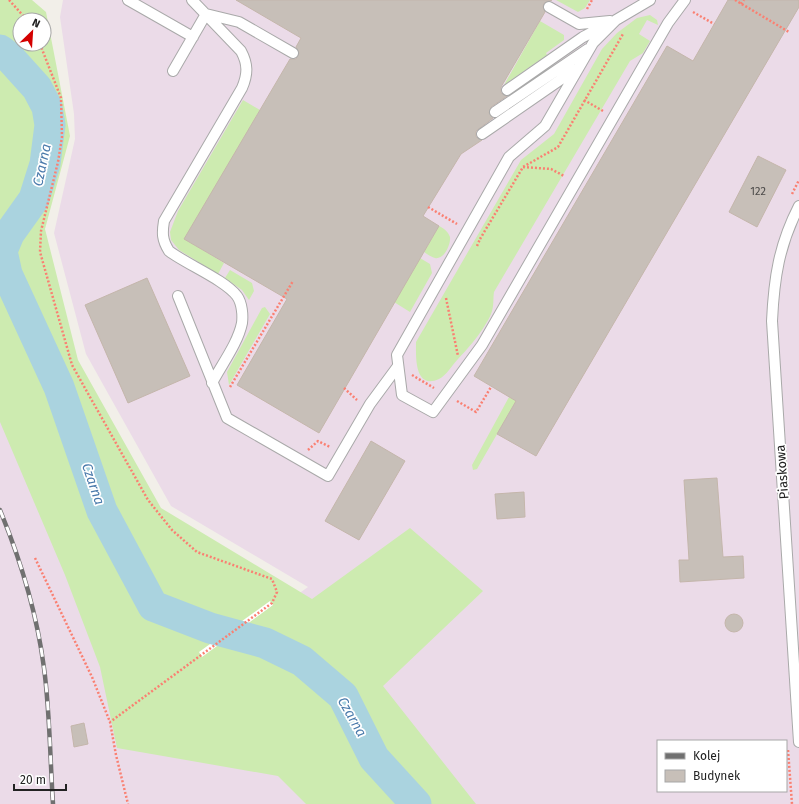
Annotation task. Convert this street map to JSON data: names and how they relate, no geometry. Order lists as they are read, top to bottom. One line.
{"streets":{"lane":["Piaskowa"]},"water":["Czarna"],"house_numbers":["122"],"legend":["Kolej","Budynek"],"scale_bar":"20 m","north":"top right"}
